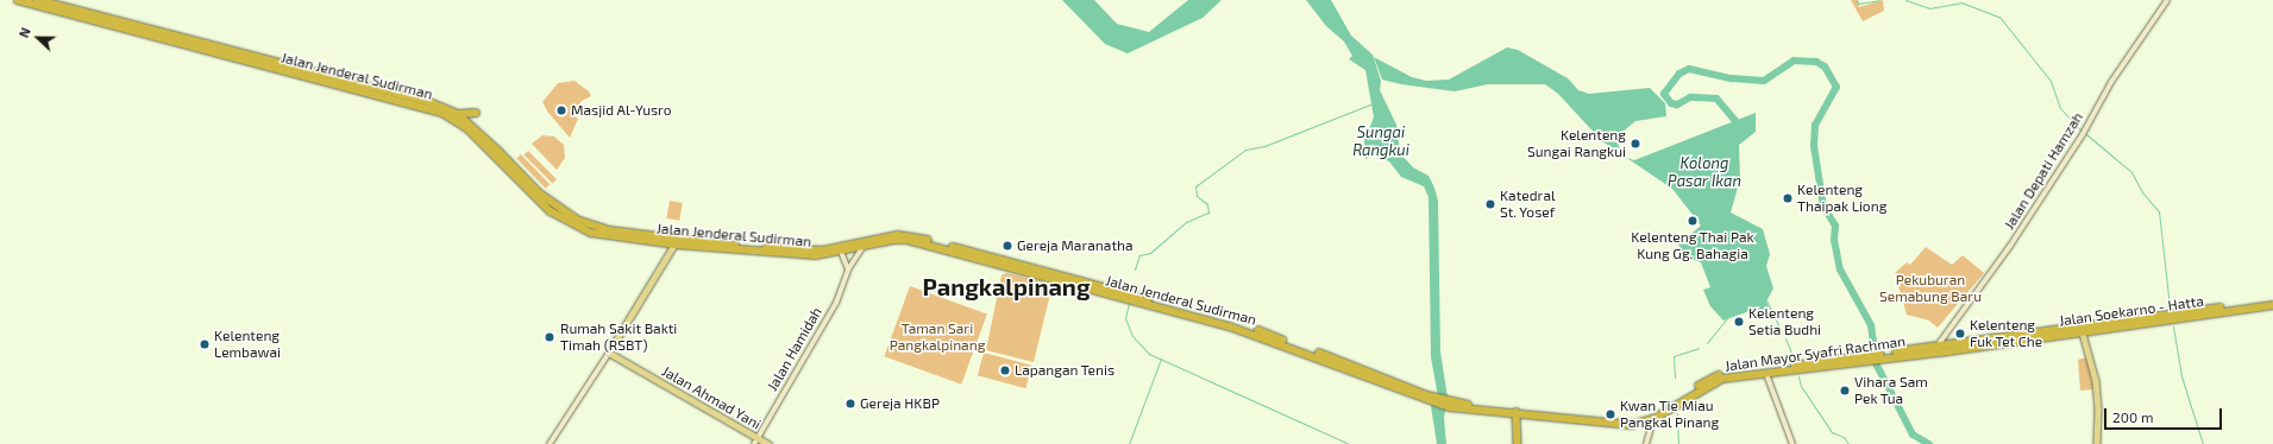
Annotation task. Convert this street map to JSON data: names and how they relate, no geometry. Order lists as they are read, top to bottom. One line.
{"streets":{"highway":["Jalan Jenderal Sudirman","Jalan Soekarno - Hatta","Jalan Mayor Syafri Rachman"],"main road":["Jalan Depati Hamzah","Jalan Hamidah","Jalan Ahmad Yani"]},"crossings":[["Jalan Jenderal Sudirman","Jalan Hamidah"],["Jalan Jenderal Sudirman","Jalan Mayor Syafri Rachman"],["Jalan Depati Hamzah","Jalan Soekarno - Hatta"],["Jalan Depati Hamzah","Jalan Mayor Syafri Rachman"],["Jalan Soekarno - Hatta","Jalan Mayor Syafri Rachman"],["Jalan Hamidah","Jalan Ahmad Yani"]],"districts":["Pangkalpinang"],"water":["Sungai Rangkui","Kolong Pasar Ikan"],"parks":["Pekuburan Semabung Baru","Taman Sari Pangkalpinang"],"places":["Masjid Al-Yusro","Kelenteng Sungai Rangkui","Kelenteng Thaipak Liong","Katedral St. Yosef","Kelenteng Thai Pak Kung Gg. Bahagia","Gereja Maranatha","Kelenteng Setia Budhi","Kelenteng Fuk Tet Che","Rumah Sakit Bakti Timah (RSBT)","Kelenteng Lembawai","Lapangan Tenis","Vihara Sam Pek Tua","Gereja HKBP","Kwan Tie Miau Pangkal Pinang"],"scale_bar":"200 m","north":"left"}
